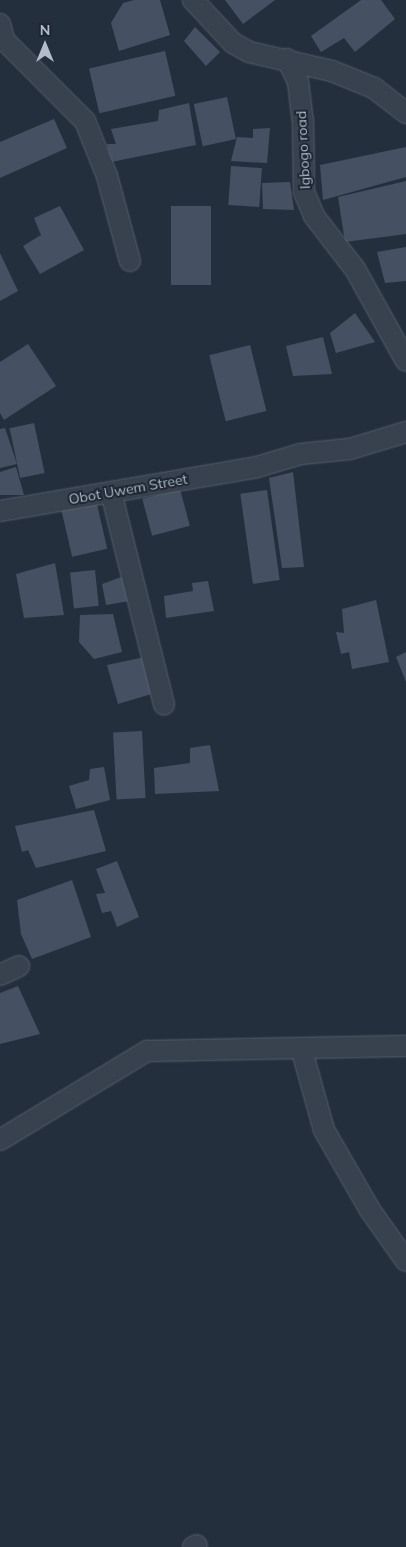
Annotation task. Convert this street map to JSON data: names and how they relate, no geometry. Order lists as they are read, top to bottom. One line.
{"streets":{"street":["Igbogo road","Obot Uwem Street"]},"north":"top"}
